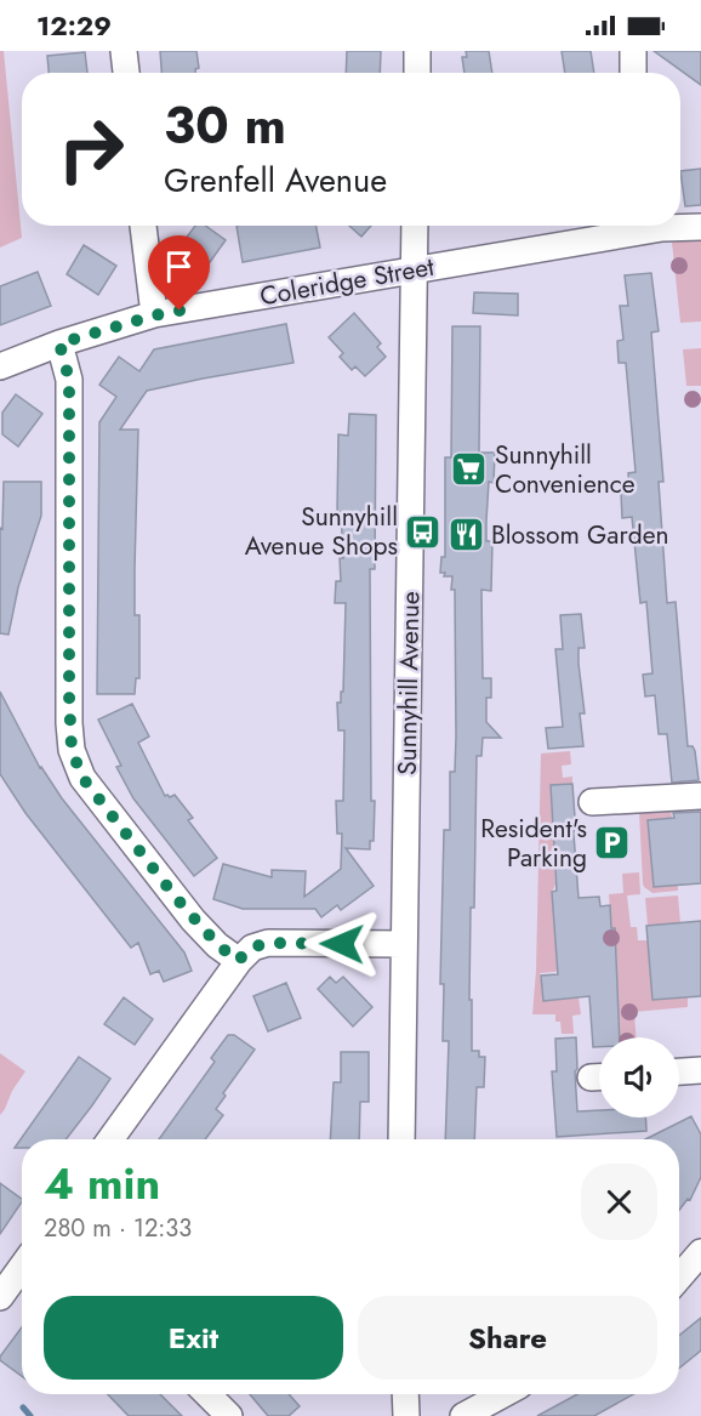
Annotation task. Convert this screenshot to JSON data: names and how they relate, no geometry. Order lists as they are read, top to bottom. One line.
{"streets":{"street":["Coleridge Street","Sunnyhill Avenue"]},"crossings":[["Coleridge Street","Sunnyhill Avenue"]],"places":{"supermarket":["Sunnyhill Convenience"],"bus stop":["Sunnyhill Avenue Shops"],"restaurant":["Blossom Garden"],"parking":["Resident's Parking"]},"page":{"status":"12:29","turn":["30 m","Grenfell Avenue"],"heading":["4 min","280 m · 12:33"],"buttons":["Exit","Share"]}}
